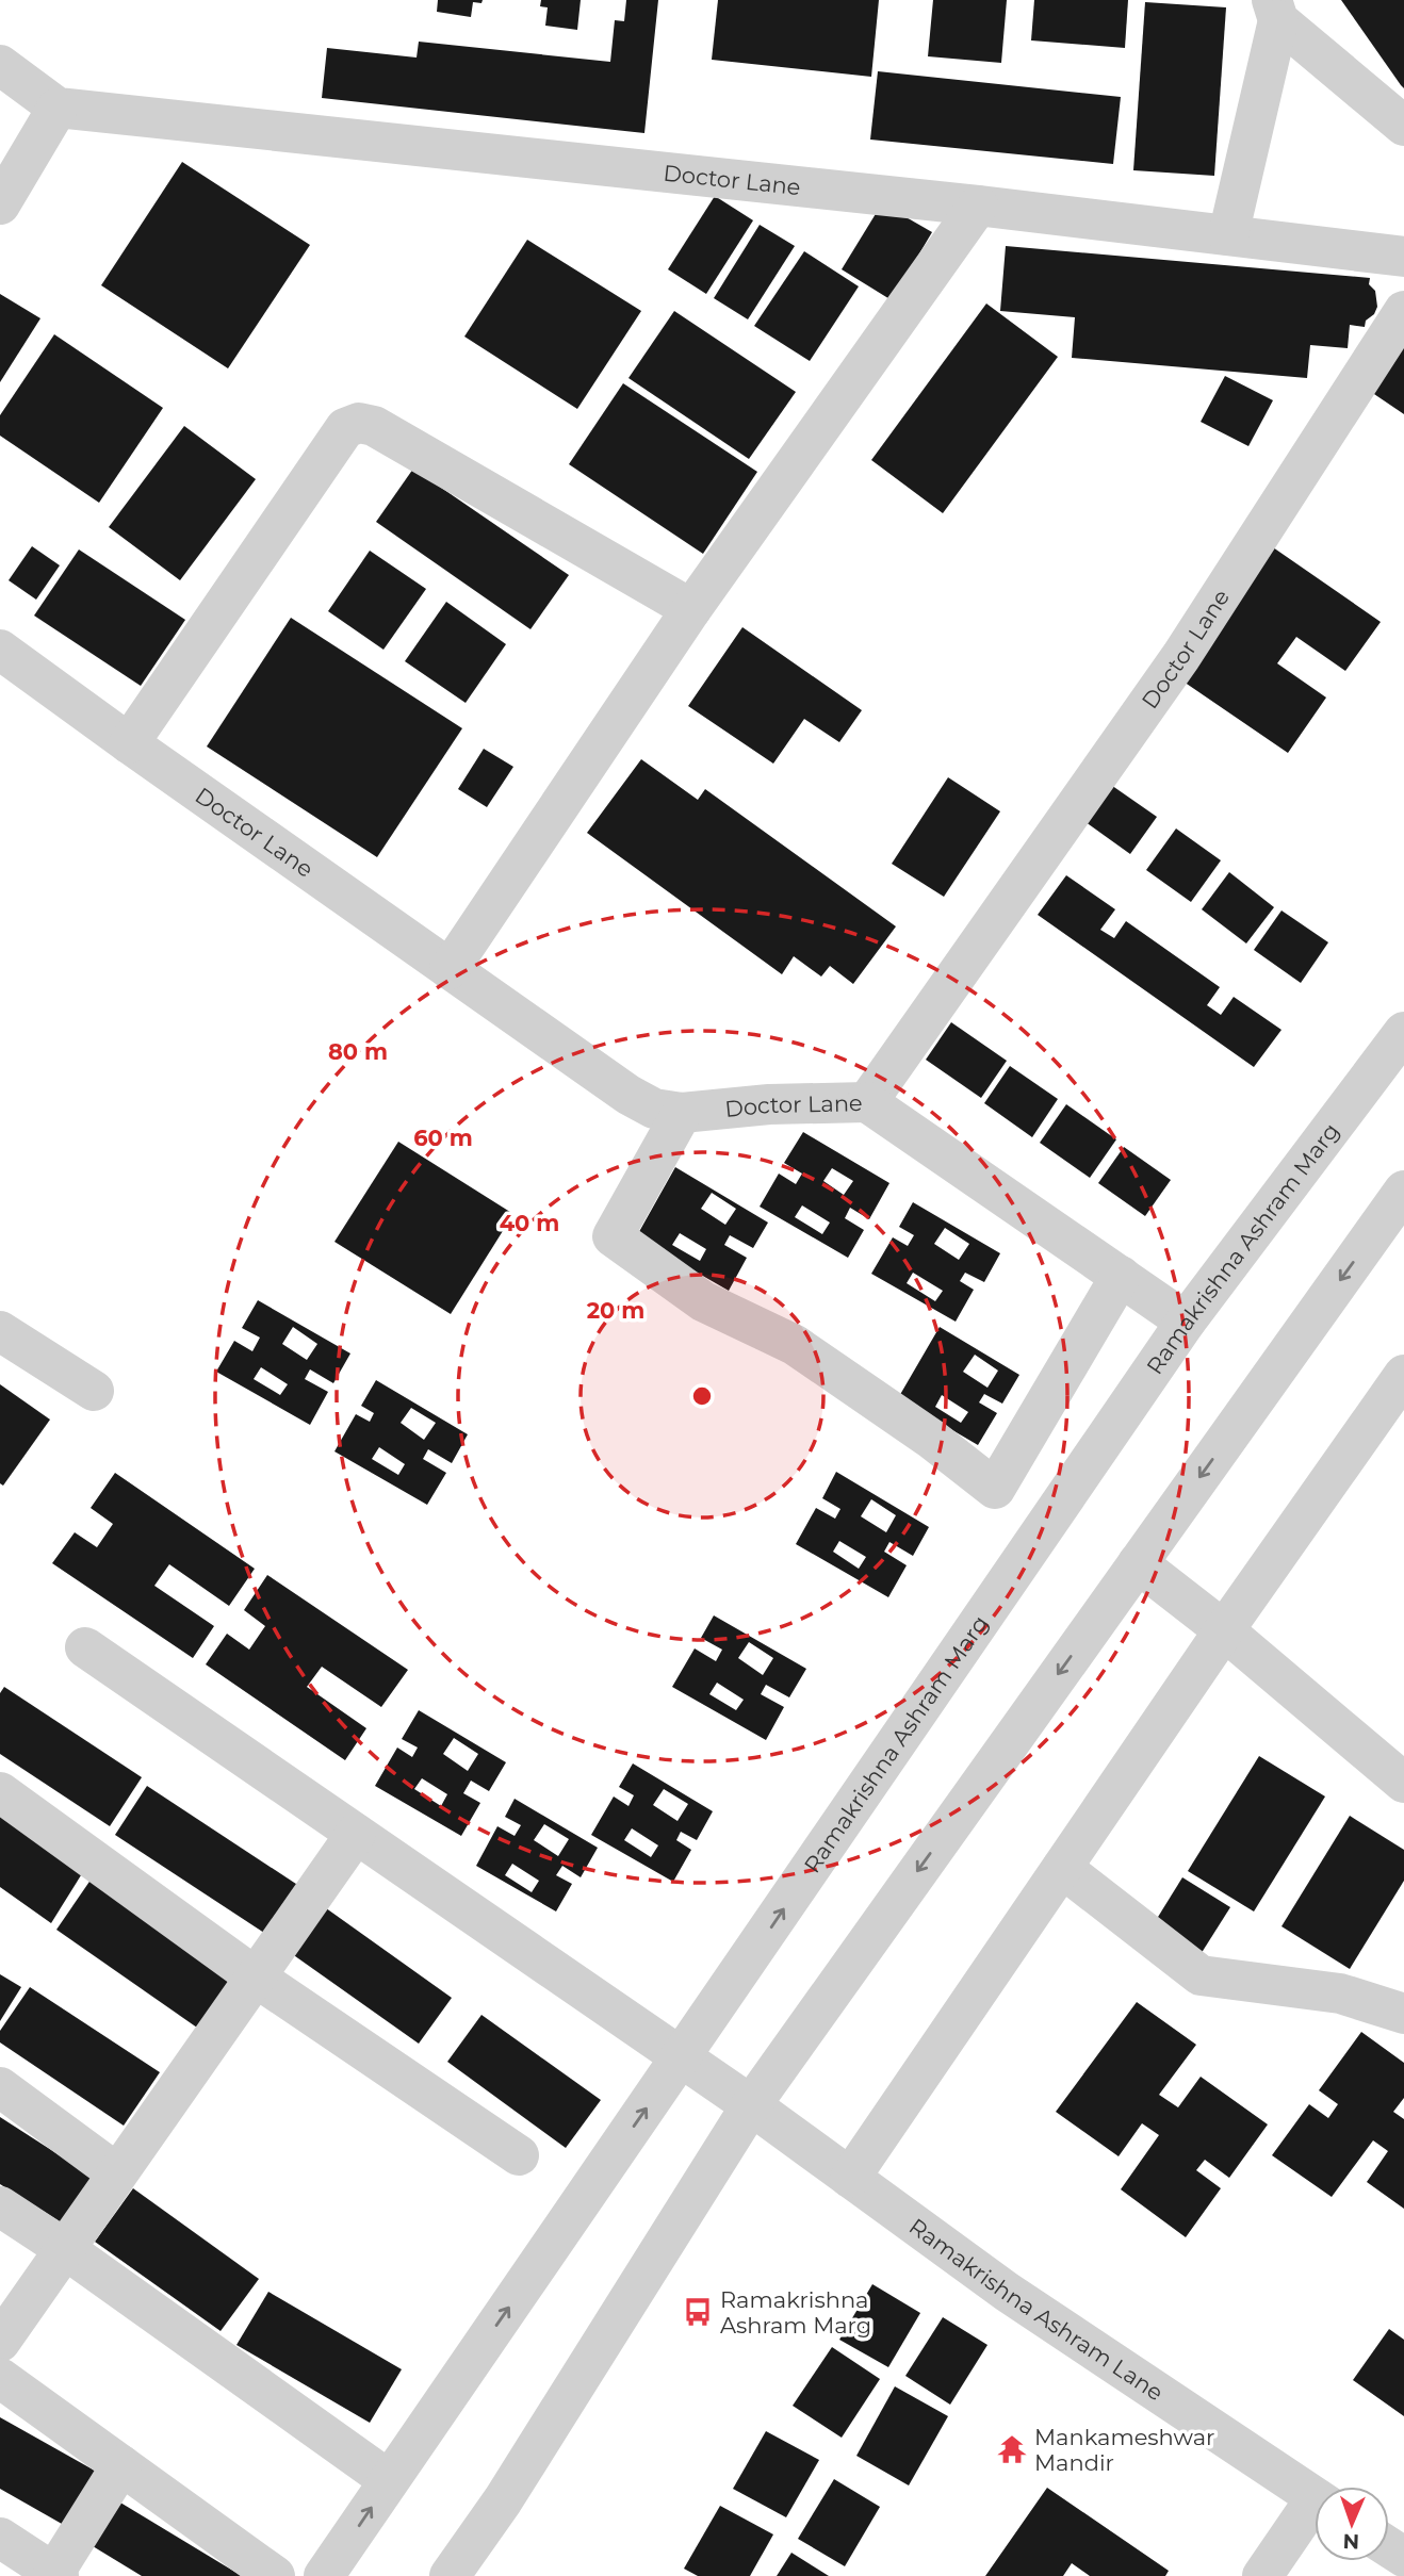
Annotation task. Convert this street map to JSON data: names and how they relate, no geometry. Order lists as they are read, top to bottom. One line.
{"streets":{"street":["Doctor Lane","Ramakrishna Ashram Marg","Ramakrishna Ashram Lane"]},"crossings":[["Ramakrishna Ashram Marg","Ramakrishna Ashram Lane"]],"places":{"bus stop":["Ramakrishna Ashram Marg"],"temple":["Mankameshwar Mandir"]},"north":"bottom","rings":["80 m","60 m","40 m","20 m"]}
